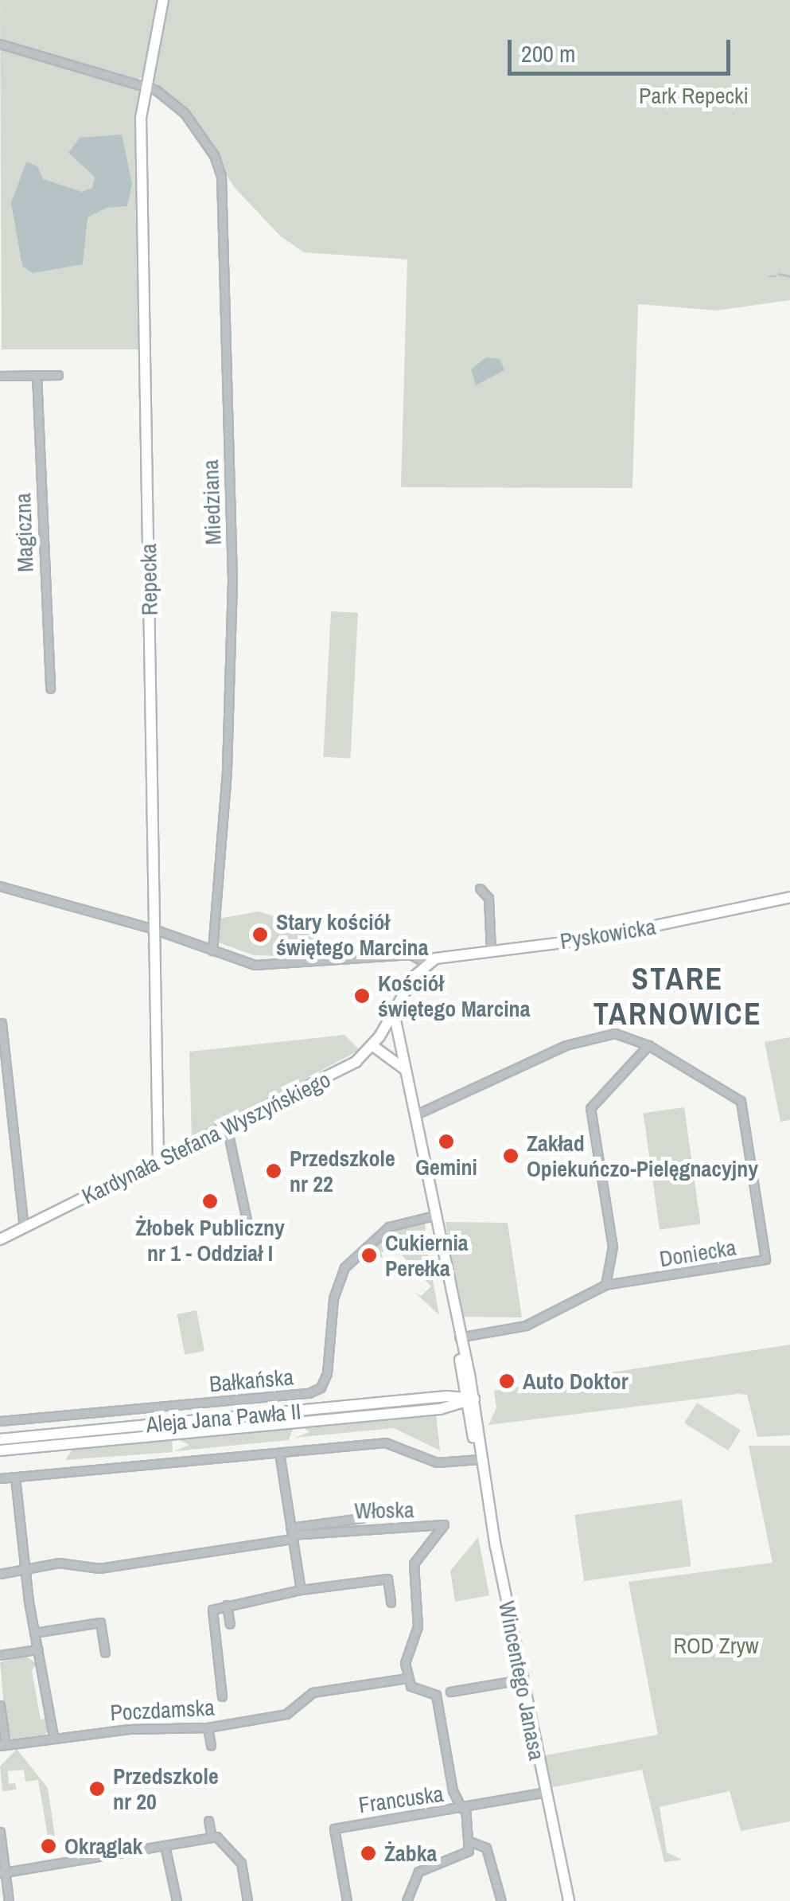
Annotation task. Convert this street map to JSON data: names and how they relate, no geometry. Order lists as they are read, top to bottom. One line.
{"streets":{"street":["Miedziana","Magiczna","Repecka","Pyskowicka","Kardynała Stefana Wyszyńskiego","Doniecka","Bałkańska","Aleja Jana Pawła II","Włoska","Wincentego Janasa","Poczdamska","Francuska"]},"crossings":[["Miedziana","Repecka"],["Repecka","Kardynała Stefana Wyszyńskiego"],["Pyskowicka","Kardynała Stefana Wyszyńskiego"],["Kardynała Stefana Wyszyńskiego","Wincentego Janasa"],["Doniecka","Wincentego Janasa"],["Bałkańska","Wincentego Janasa"],["Aleja Jana Pawła II","Wincentego Janasa"],["Włoska","Poczdamska"],["Wincentego Janasa","Francuska"]],"districts":["STARE TARNOWICE"],"parks":["Park Repecki","ROD Zryw"],"places":["Stary kościół świętego Marcina","Kościół świętego Marcina","Gemini","Zakład Opiekuńczo-Pielęgnacyjny","Przedszkole nr 22","Żłobek Publiczny nr 1 - Oddział I","Cukiernia Perełka","Auto Doktor","Przedszkole nr 20","Okrąglak","Żabka"],"scale_bar":"200 m"}
